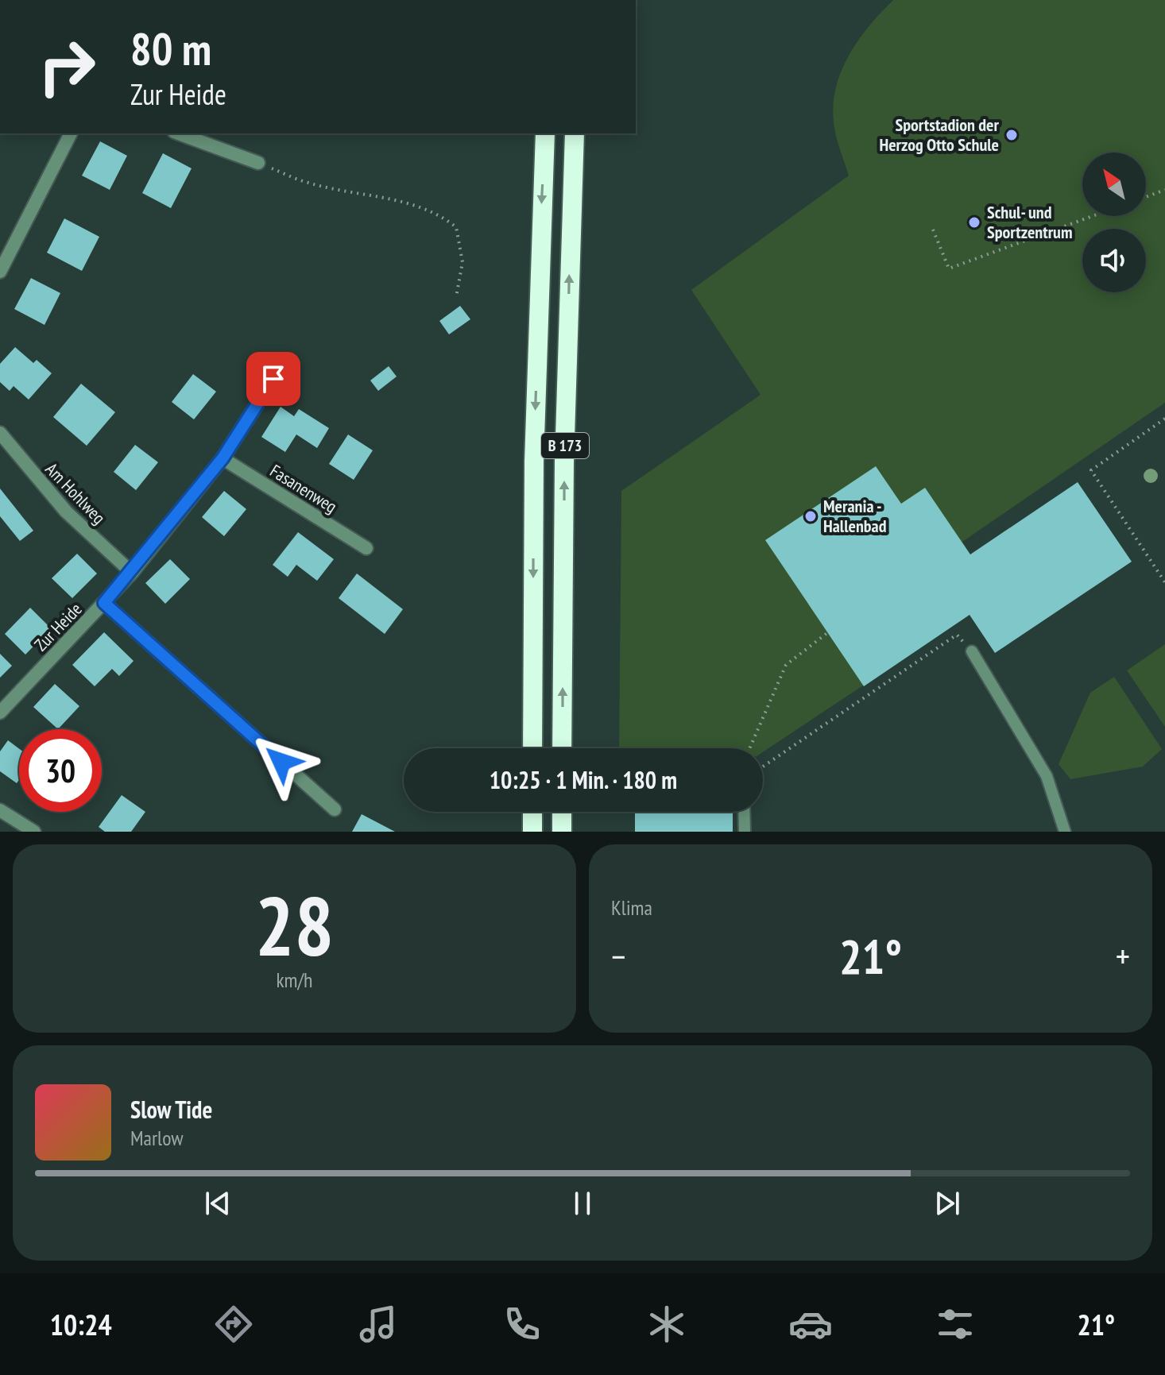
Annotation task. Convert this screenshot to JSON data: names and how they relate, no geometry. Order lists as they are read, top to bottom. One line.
{"streets":{"highway":["B 173"],"street":["Fasanenweg","Am Hohlweg","Zur Heide"]},"crossings":[["Fasanenweg","Zur Heide"],["Am Hohlweg","Zur Heide"]],"places":["Sportstadion der Herzog Otto Schule","Schul- und Sportzentrum","Merania - Hallenbad"],"north":"top left","page":{"turn":["80 m","Zur Heide"],"limit":"30","trip":"10:25 · 1 Min. · 180 m","tile":[["28","km/h"],"Klima"],"heat":["−","21°","+"],"song":["Slow Tide","Marlow"],"tabs":["10:24","21°"]}}
